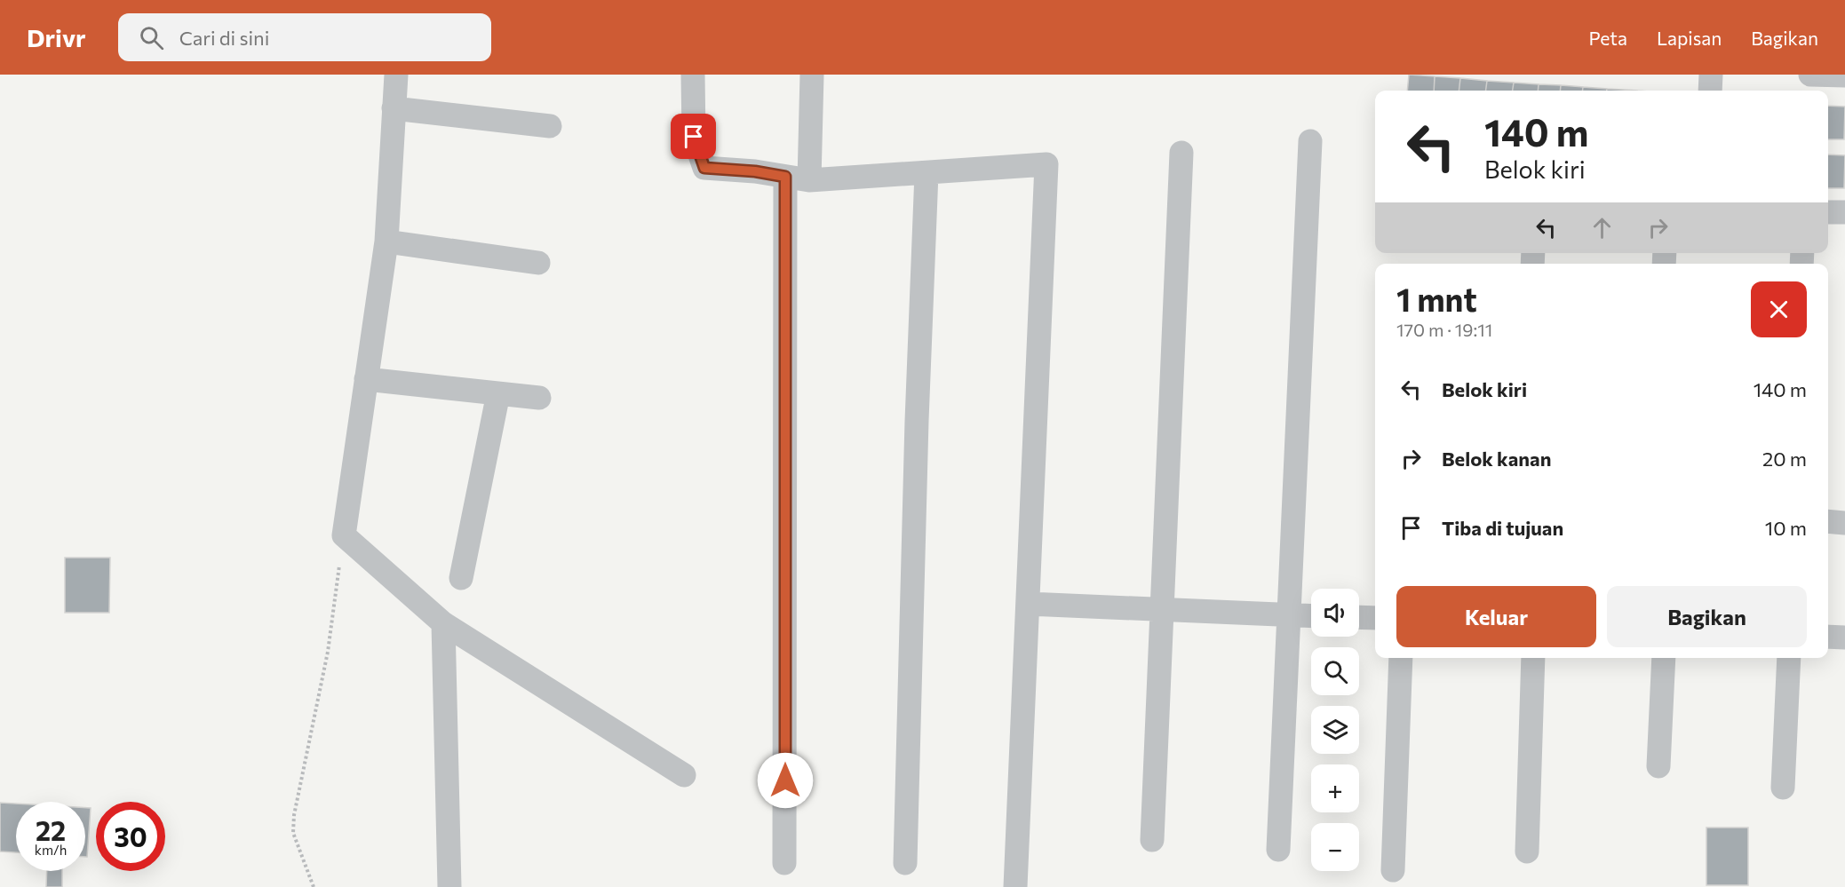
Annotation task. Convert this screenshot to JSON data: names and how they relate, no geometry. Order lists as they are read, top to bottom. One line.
{"page":{"header":"Drivr","search":"Cari di sini","nav":["Peta","Lapisan","Bagikan"],"turn":["140 m","Belok kiri"],"heading":["1 mnt","170 m · 19:11"],"list":[{"name":"Belok kiri","value":"140 m"},{"name":"Belok kanan","value":"20 m"},{"name":"Tiba di tujuan","value":"10 m"}],"buttons":["Keluar","Bagikan"],"map_buttons":["+","−"],"speed":"22 km/h","limit":"30"}}
